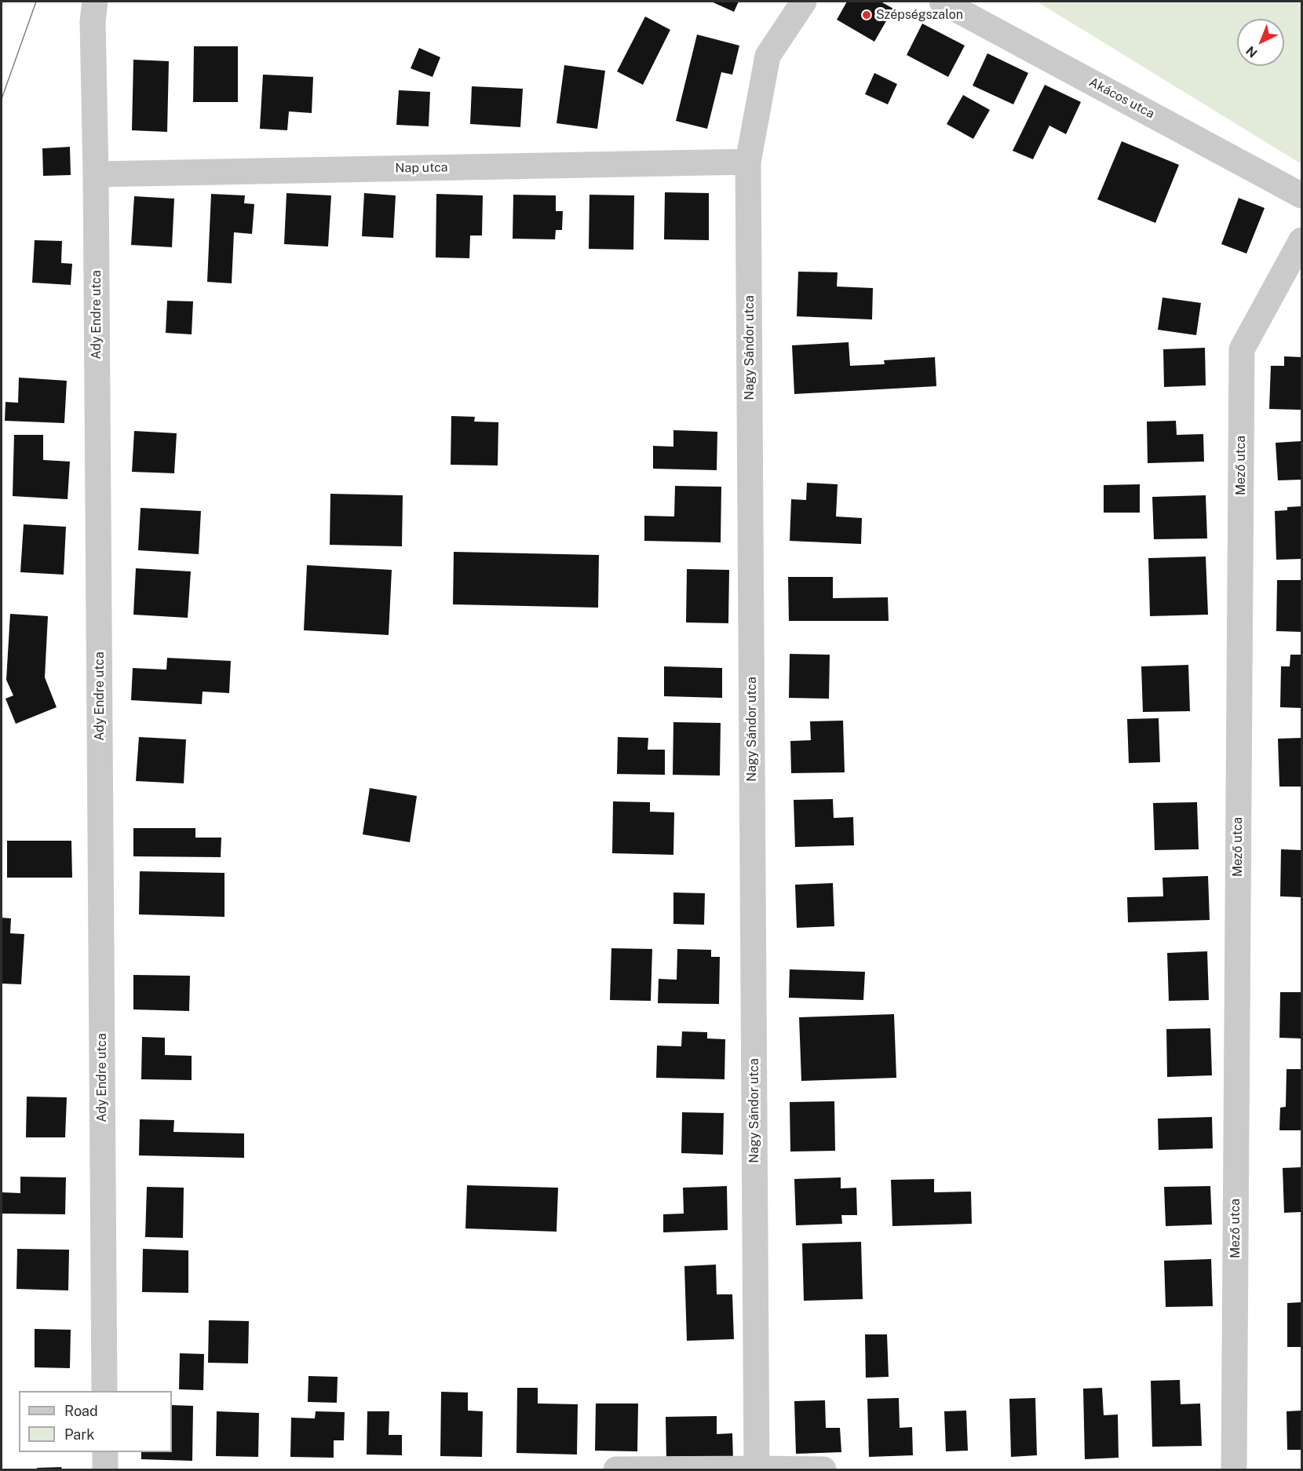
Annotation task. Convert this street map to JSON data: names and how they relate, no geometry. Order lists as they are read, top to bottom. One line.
{"streets":{"street":["Akácos utca","Nap utca","Ady Endre utca","Nagy Sándor utca","Mező utca"]},"crossings":[["Nap utca","Ady Endre utca"],["Nap utca","Nagy Sándor utca"]],"places":["Szépségszalon"],"legend":["Road","Park"],"north":"bottom left"}
